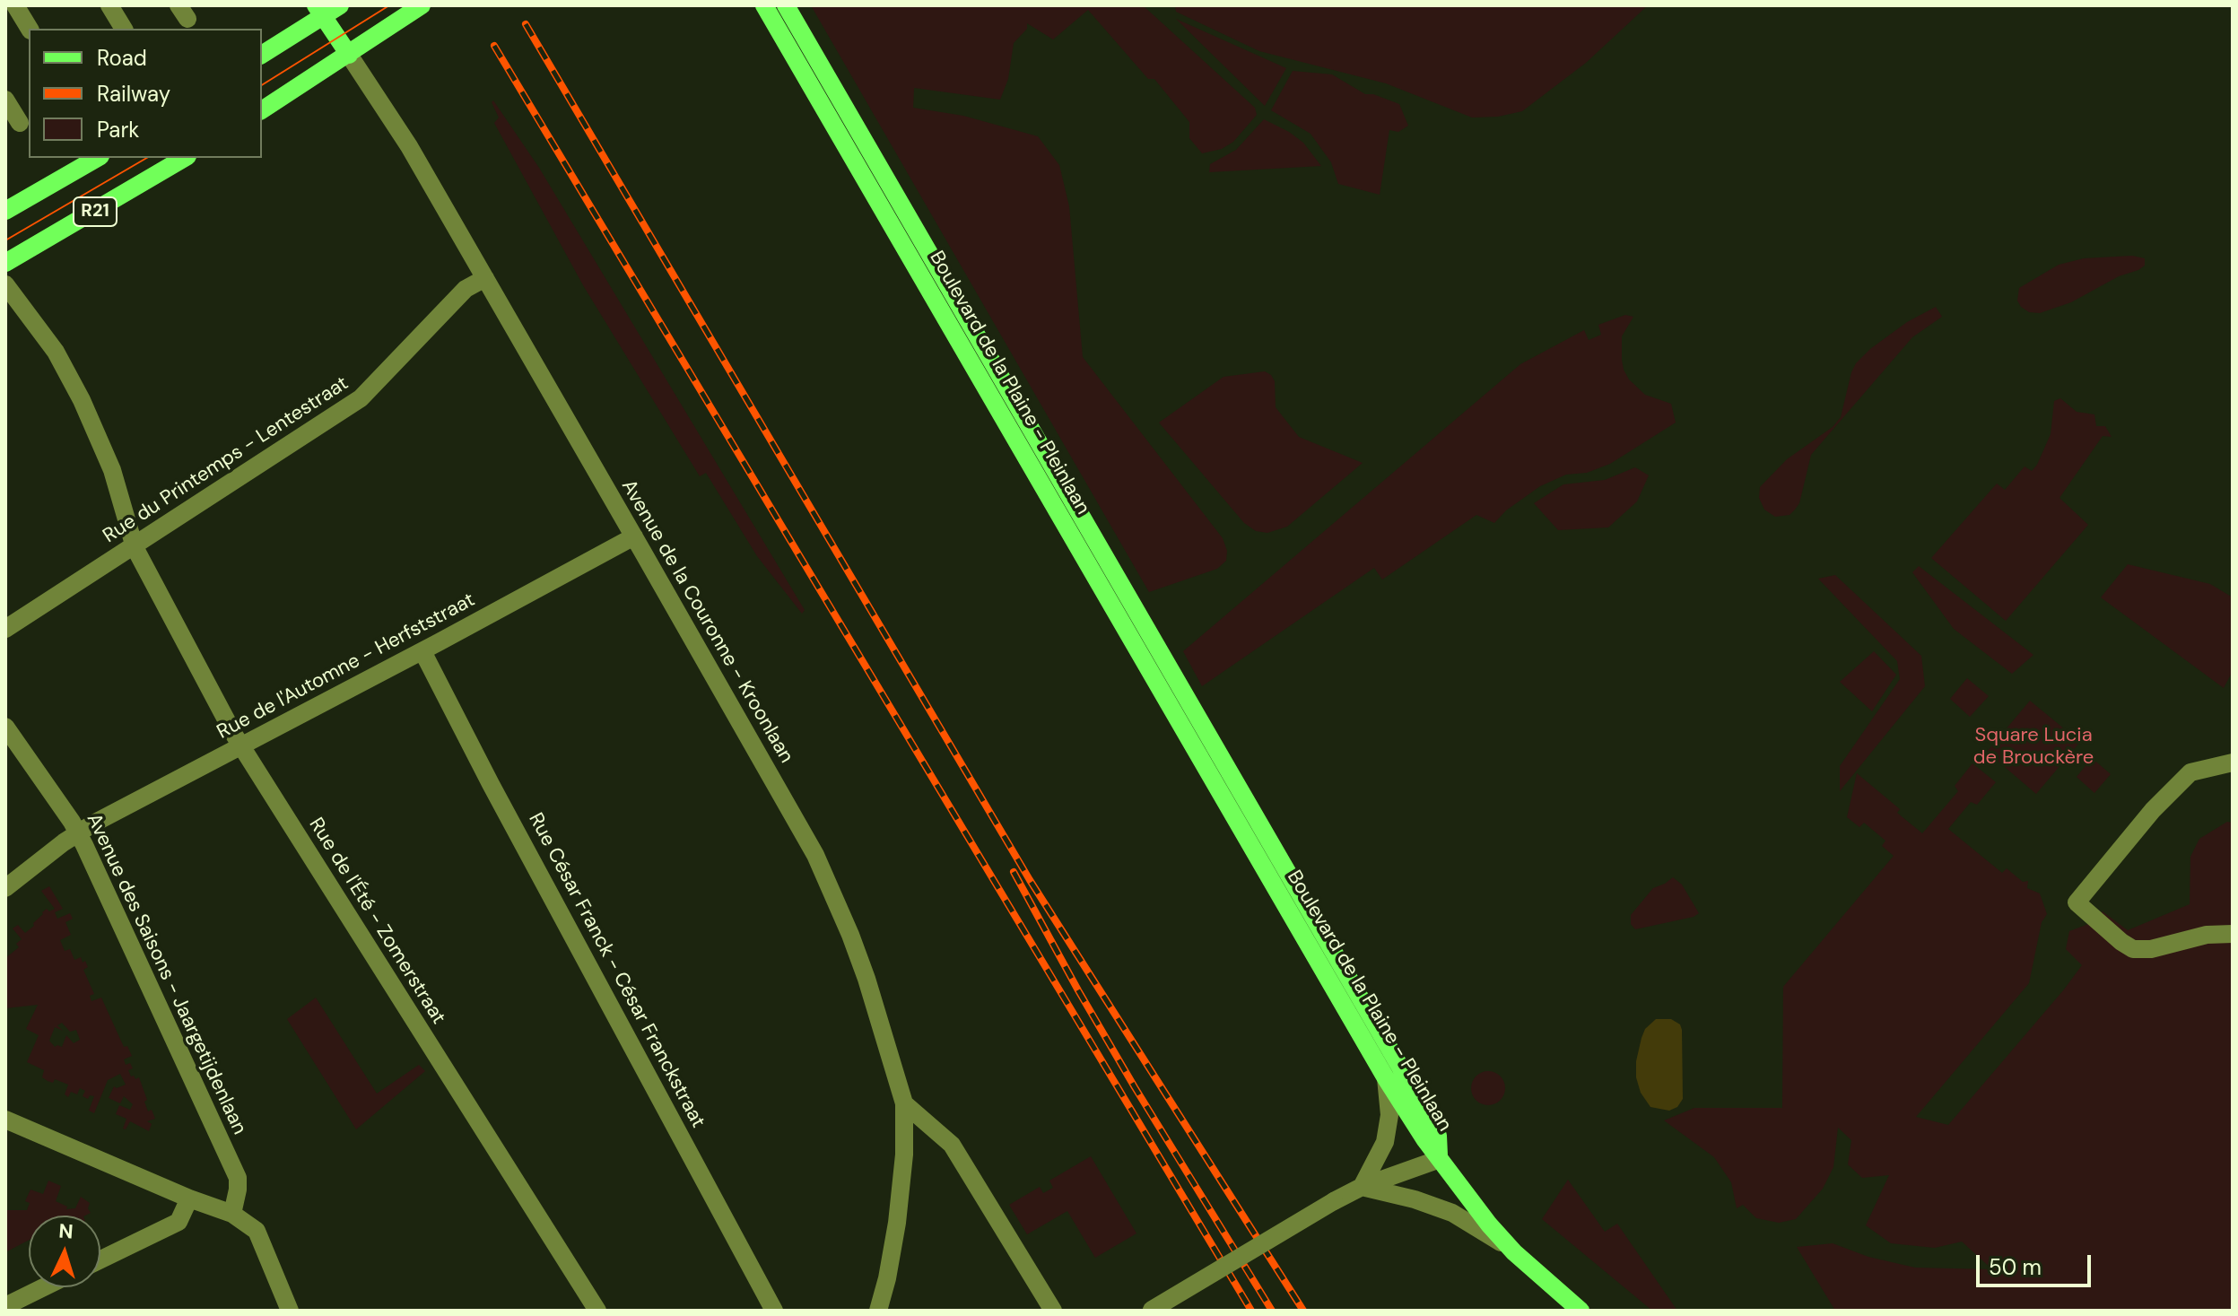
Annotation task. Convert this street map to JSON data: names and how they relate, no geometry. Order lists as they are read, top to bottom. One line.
{"streets":{"main road":["R21","Boulevard de la Plaine - Pleinlaan","Avenue de la Couronne - Kroonlaan"],"street":["Rue du Printemps - Lentestraat","Rue de l'Automne - Herfststraat","Rue de l'Été - Zomerstraat","Rue César Franck - César Franckstraat","Avenue des Saisons - Jaargetijdenlaan"]},"crossings":[["Rue du Printemps - Lentestraat","Avenue de la Couronne - Kroonlaan"],["Rue du Printemps - Lentestraat","Rue de l'Été - Zomerstraat"],["Avenue de la Couronne - Kroonlaan","Rue de l'Automne - Herfststraat"],["Rue de l'Automne - Herfststraat","Rue de l'Été - Zomerstraat"],["Rue de l'Automne - Herfststraat","Rue César Franck - César Franckstraat"],["Rue de l'Automne - Herfststraat","Avenue des Saisons - Jaargetijdenlaan"]],"parks":["Square Lucia de Brouckère"],"legend":["Road","Railway","Park"],"scale_bar":"50 m","north":"top"}
